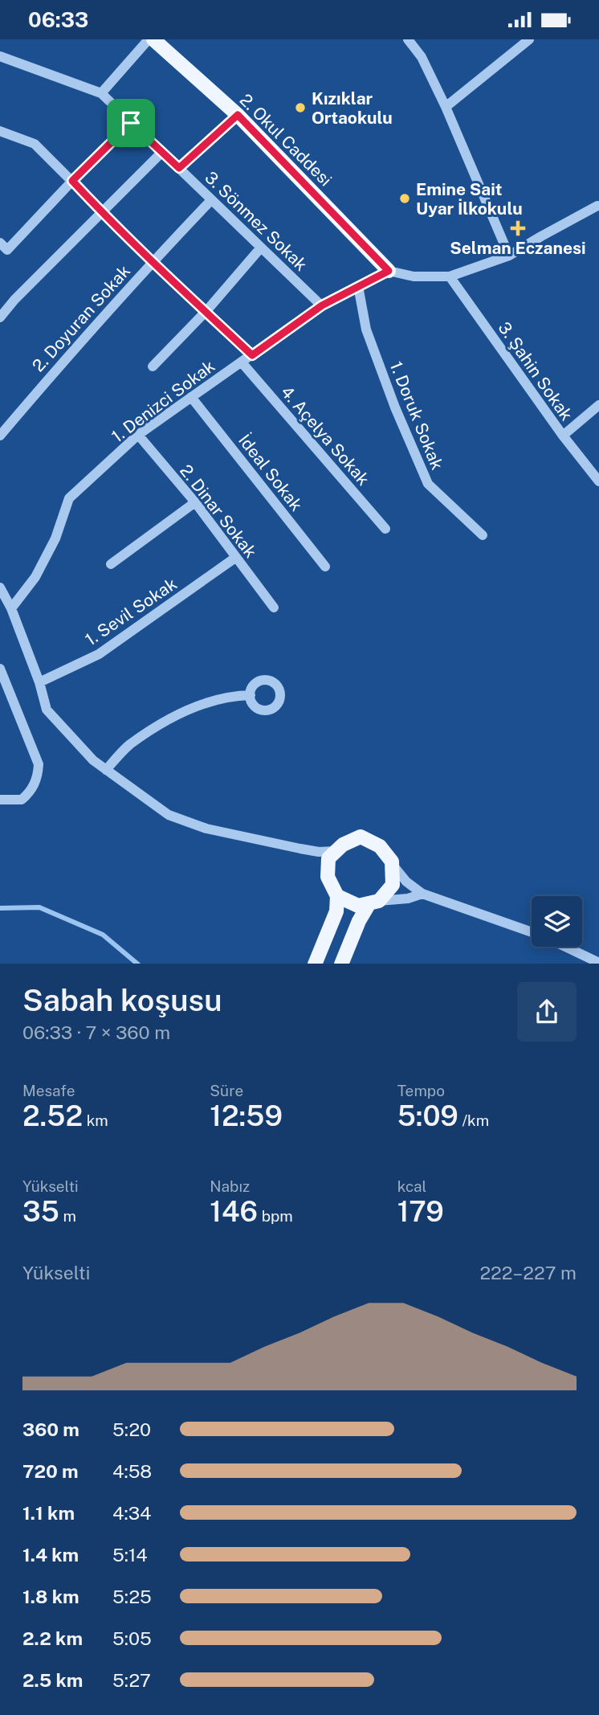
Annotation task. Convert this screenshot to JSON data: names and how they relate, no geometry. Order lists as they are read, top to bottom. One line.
{"streets":{"main road":["2. Okul Caddesi"],"street":["3. Sönmez Sokak","2. Doyuran Sokak","3. Şahin Sokak","1. Denizci Sokak","1. Doruk Sokak","4. Açelya Sokak","İdeal Sokak","2. Dinar Sokak","1. Sevil Sokak"]},"crossings":[["2. Okul Caddesi","1. Denizci Sokak"],["3. Sönmez Sokak","2. Doyuran Sokak"],["3. Sönmez Sokak","1. Denizci Sokak"],["1. Denizci Sokak","1. Doruk Sokak"],["1. Denizci Sokak","4. Açelya Sokak"],["1. Denizci Sokak","İdeal Sokak"],["1. Denizci Sokak","2. Dinar Sokak"],["2. Dinar Sokak","1. Sevil Sokak"]],"places":{"other":["Kızıklar Ortaokulu","Emine Sait Uyar İlkokulu"],"health":["Selman Eczanesi"]},"page":{"status":"06:33","heading":["Sabah koşusu","06:33 · 7 × 360 m"],"stats":[["Mesafe","2.52 km"],["Süre","12:59"],["Tempo","5:09 /km"],["Yükselti","35 m"],["Nabız","146 bpm"],["kcal","179"]],"chart":["Yükselti","222–227 m"],"list":[{"name":"360 m","note":"5:20"},{"name":"720 m","note":"4:58"},{"name":"1.1 km","note":"4:34"},{"name":"1.4 km","note":"5:14"},{"name":"1.8 km","note":"5:25"},{"name":"2.2 km","note":"5:05"},{"name":"2.5 km","note":"5:27"}]}}
